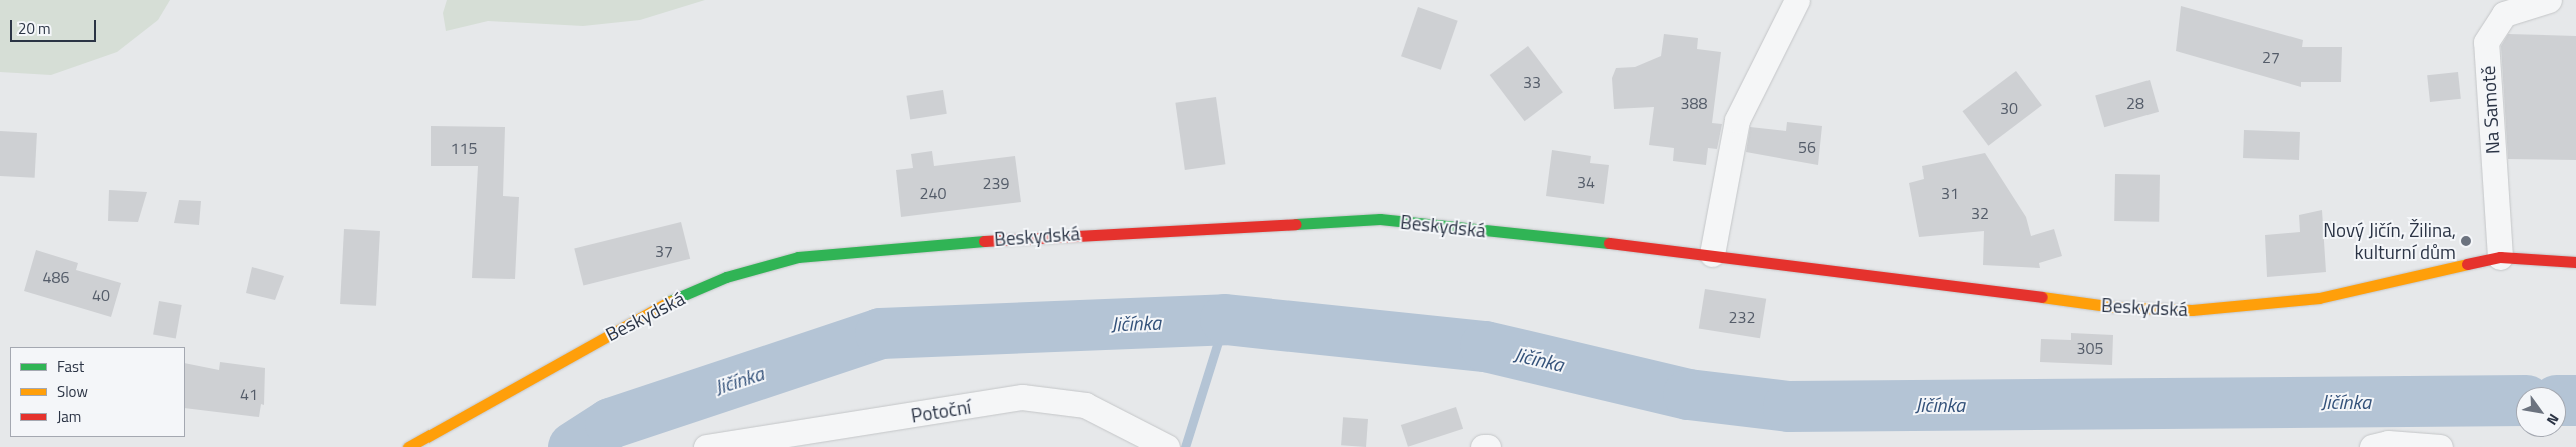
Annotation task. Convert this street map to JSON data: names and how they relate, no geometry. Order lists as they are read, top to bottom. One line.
{"streets":{"street":["Na Samotě","Beskydská","Potoční"]},"crossings":[["Na Samotě","Beskydská"]],"water":["Jičínka"],"places":["Nový Jičín, Žilina, kulturní dům"],"house_numbers":["27","33","388","28","30","56","115","34","239","240","31","32","37","486","40","232","305","41"],"legend":["Fast","Slow","Jam"],"scale_bar":"20 m","north":"bottom right"}
